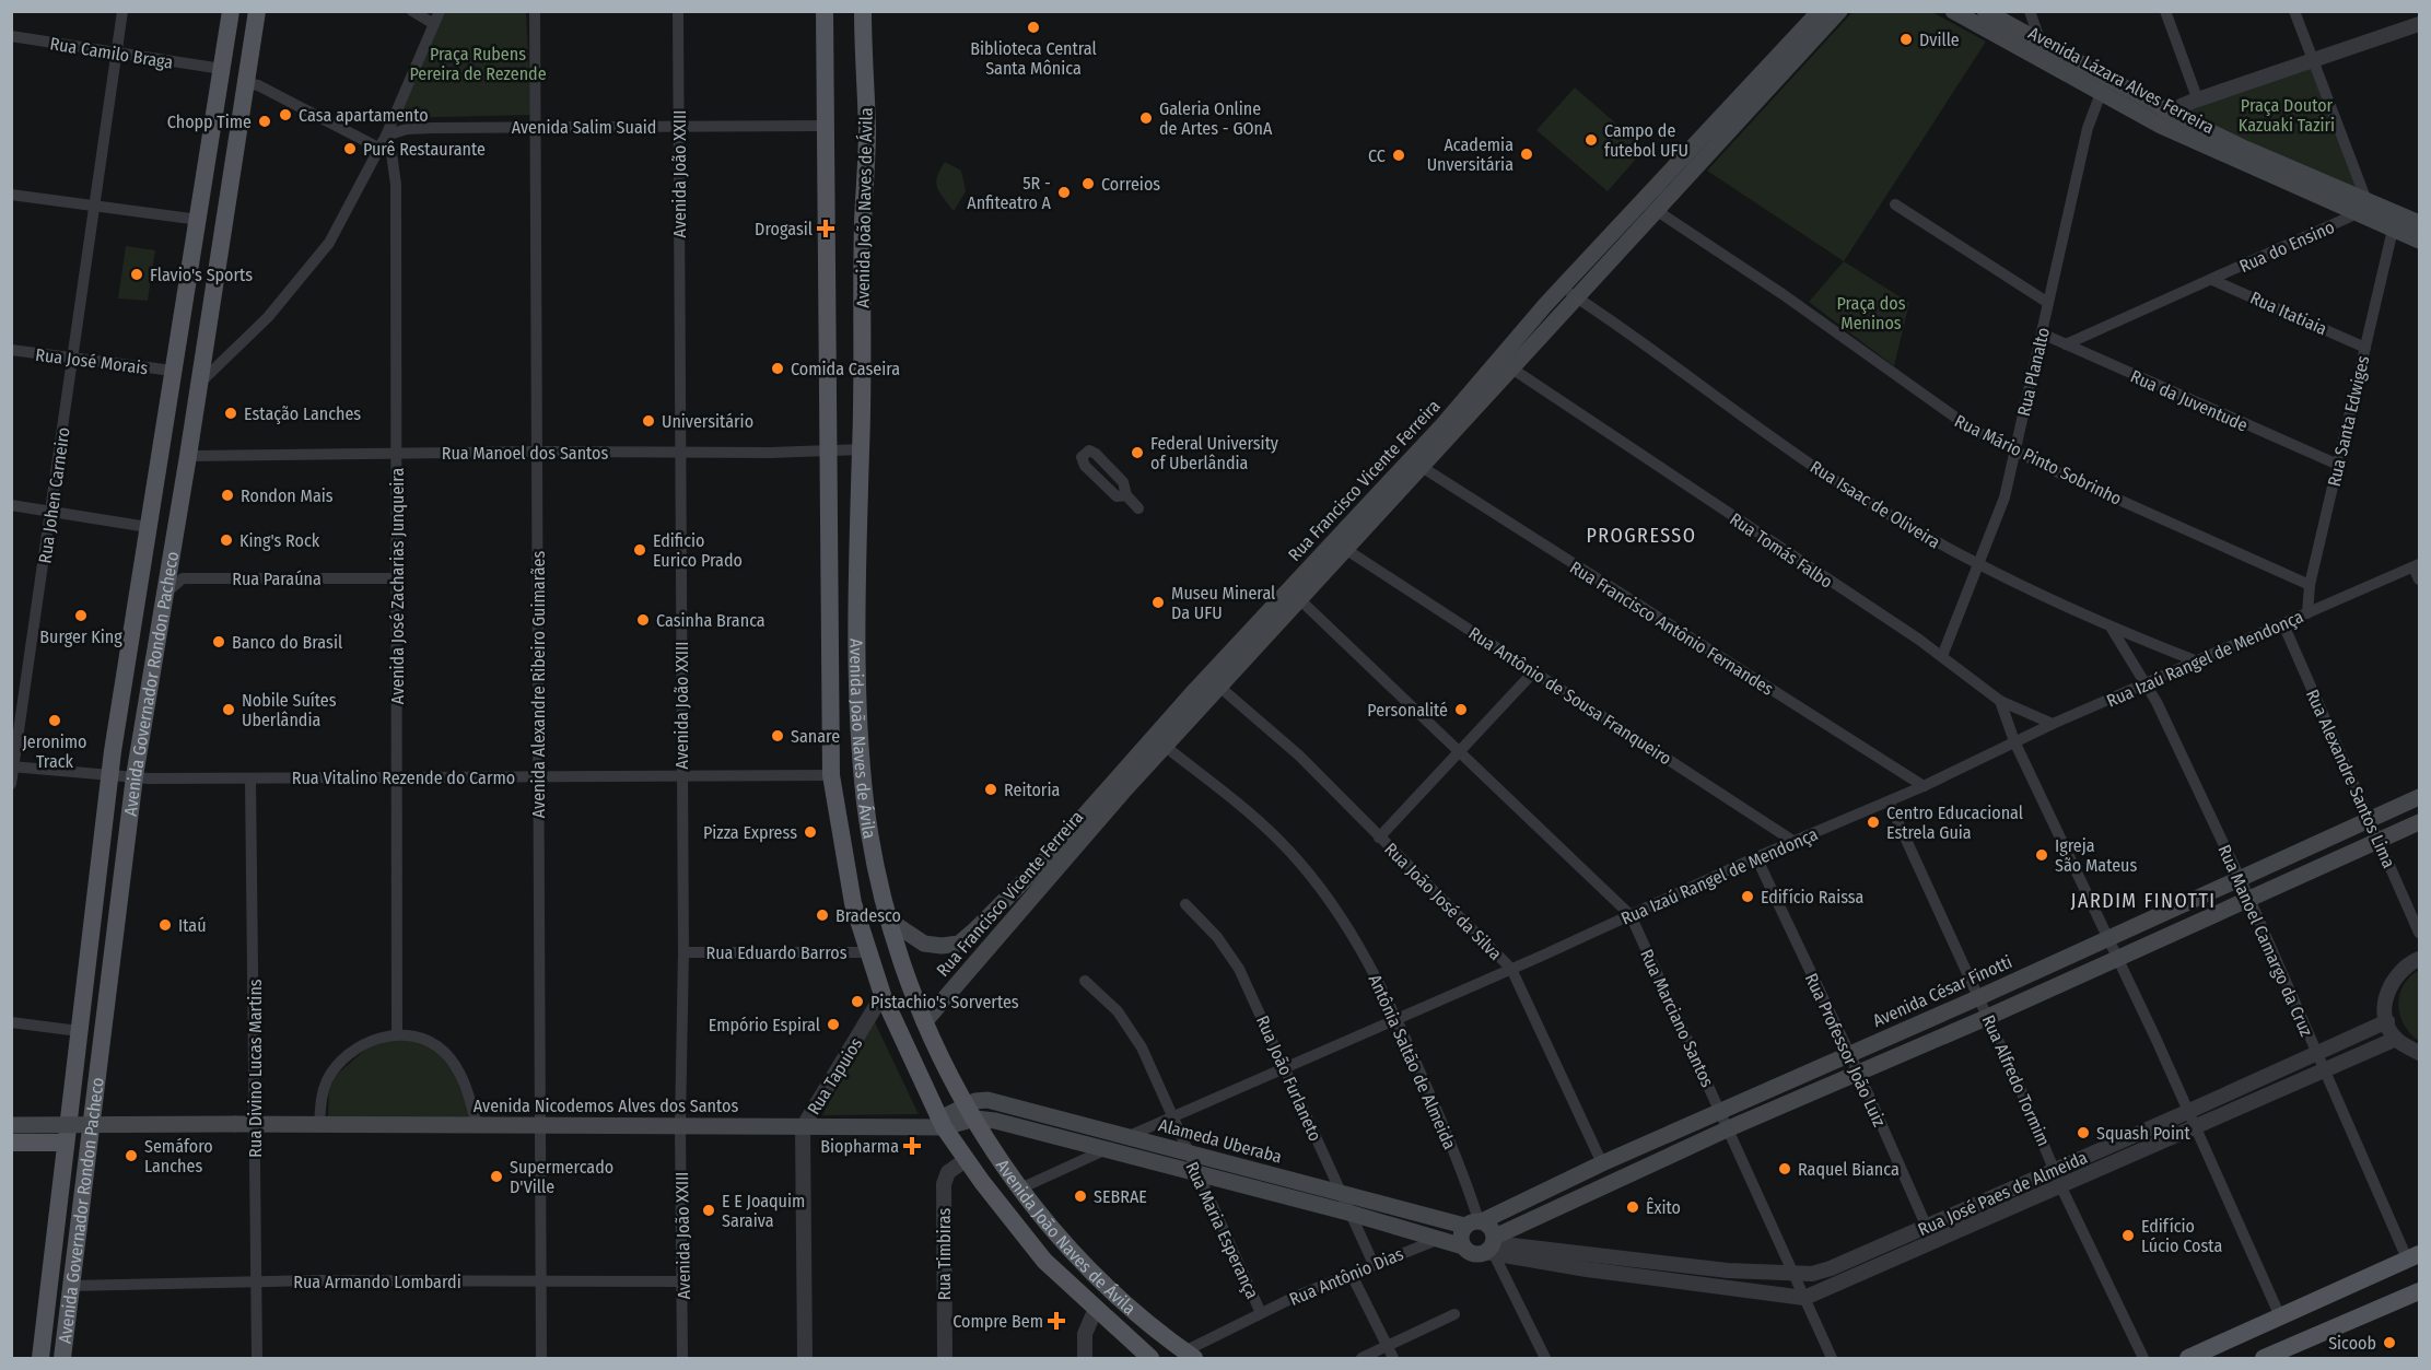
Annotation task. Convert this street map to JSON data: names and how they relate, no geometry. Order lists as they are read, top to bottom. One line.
{"streets":{"main road":["Avenida Lázara Alves Ferreira","Avenida João Naves de Ávila","Rua Francisco Vicente Ferreira","Avenida Governador Rondon Pacheco","Avenida César Finotti","Avenida Nicodemos Alves dos Santos","Alameda Uberaba"],"street":["Rua Camilo Braga","Avenida Salim Suaid","Avenida João XXIII","Rua do Ensino","Rua Itatiaia","Rua José Morais","Rua Planalto","Rua da Juventude","Rua Santa Edwiges","Rua Manoel dos Santos","Rua Mário Pinto Sobrinho","Rua Johen Carneiro","Rua Isaac de Oliveira","Rua Tomás Falbo","Rua Paraúna","Avenida José Zacharias Junqueira","Rua Francisco Antônio Fernandes","Rua Izaú Rangel de Mendonça","Avenida Alexandre Ribeiro Guimarães","Rua Antônio de Sousa Franqueiro","Rua Vitalino Rezende do Carmo","Rua Alexandre Santos Lima","Rua João José da Silva","Rua Manoel Camargo da Cruz","Rua Eduardo Barros","Rua Marciano Santos","Rua Professor João Luiz","Antônia Saltão de Almeida","Rua Divino Lucas Martins","Rua Tapuios","Rua João Furlaneto","Rua Alfredo Tormim","Rua José Paes de Almeida","Rua Maria Esperança","Rua Timbiras","Rua Antônio Dias","Rua Armando Lombardi"]},"crossings":[["Rua Camilo Braga","Rua Johen Carneiro"],["Rua Camilo Braga","Avenida Governador Rondon Pacheco"],["Avenida Lázara Alves Ferreira","Rua do Ensino"],["Avenida Lázara Alves Ferreira","Rua Planalto"],["Avenida Lázara Alves Ferreira","Rua Santa Edwiges"],["Avenida Salim Suaid","Avenida João XXIII"],["Avenida Salim Suaid","Avenida João Naves de Ávila"],["Avenida Salim Suaid","Avenida José Zacharias Junqueira"],["Avenida Salim Suaid","Avenida Alexandre Ribeiro Guimarães"],["Avenida João XXIII","Rua Manoel dos Santos"],["Avenida João XXIII","Rua Vitalino Rezende do Carmo"],["Avenida João XXIII","Rua Eduardo Barros"],["Avenida João XXIII","Avenida Nicodemos Alves dos Santos"],["Avenida João XXIII","Rua Armando Lombardi"],["Avenida João Naves de Ávila","Rua Manoel dos Santos"],["Avenida João Naves de Ávila","Rua Francisco Vicente Ferreira"],["Avenida João Naves de Ávila","Rua Izaú Rangel de Mendonça"],["Avenida João Naves de Ávila","Rua Vitalino Rezende do Carmo"],["Avenida João Naves de Ávila","Rua Eduardo Barros"],["Avenida João Naves de Ávila","Rua Tapuios"],["Avenida João Naves de Ávila","Avenida Nicodemos Alves dos Santos"],["Avenida João Naves de Ávila","Alameda Uberaba"],["Avenida João Naves de Ávila","Rua Timbiras"],["Avenida João Naves de Ávila","Rua Antônio Dias"],["Rua do Ensino","Rua Itatiaia"],["Rua do Ensino","Rua da Juventude"],["Rua Itatiaia","Rua Santa Edwiges"],["Rua José Morais","Rua Johen Carneiro"],["Rua José Morais","Avenida Governador Rondon Pacheco"],["Rua Planalto","Rua da Juventude"],["Rua Planalto","Rua Mário Pinto Sobrinho"],["Rua Planalto","Rua Isaac de Oliveira"],["Rua Planalto","Rua Tomás Falbo"],["Rua da Juventude","Rua Santa Edwiges"],["Rua Santa Edwiges","Rua Mário Pinto Sobrinho"],["Rua Santa Edwiges","Rua Izaú Rangel de Mendonça"],["Rua Manoel dos Santos","Avenida José Zacharias Junqueira"],["Rua Manoel dos Santos","Avenida Governador Rondon Pacheco"],["Rua Manoel dos Santos","Avenida Alexandre Ribeiro Guimarães"],["Rua Mário Pinto Sobrinho","Rua Francisco Vicente Ferreira"],["Rua Francisco Vicente Ferreira","Rua Isaac de Oliveira"],["Rua Francisco Vicente Ferreira","Rua Tomás Falbo"],["Rua Francisco Vicente Ferreira","Rua Francisco Antônio Fernandes"],["Rua Francisco Vicente Ferreira","Rua Antônio de Sousa Franqueiro"],["Rua Francisco Vicente Ferreira","Rua João José da Silva"],["Rua Francisco Vicente Ferreira","Rua Marciano Santos"],["Rua Francisco Vicente Ferreira","Antônia Saltão de Almeida"],["Rua Johen Carneiro","Rua Vitalino Rezende do Carmo"],["Rua Isaac de Oliveira","Rua Izaú Rangel de Mendonça"],["Rua Isaac de Oliveira","Rua Manoel Camargo da Cruz"],["Rua Tomás Falbo","Rua Izaú Rangel de Mendonça"],["Rua Paraúna","Avenida José Zacharias Junqueira"],["Rua Paraúna","Avenida Governador Rondon Pacheco"],["Avenida José Zacharias Junqueira","Rua Vitalino Rezende do Carmo"],["Rua Francisco Antônio Fernandes","Rua Izaú Rangel de Mendonça"],["Rua Izaú Rangel de Mendonça","Rua Antônio de Sousa Franqueiro"],["Rua Izaú Rangel de Mendonça","Rua Alexandre Santos Lima"],["Rua Izaú Rangel de Mendonça","Rua João José da Silva"],["Rua Izaú Rangel de Mendonça","Rua Manoel Camargo da Cruz"],["Rua Izaú Rangel de Mendonça","Rua Marciano Santos"],["Rua Izaú Rangel de Mendonça","Rua Professor João Luiz"],["Rua Izaú Rangel de Mendonça","Antônia Saltão de Almeida"],["Rua Izaú Rangel de Mendonça","Rua João Furlaneto"],["Rua Izaú Rangel de Mendonça","Rua Alfredo Tormim"],["Rua Izaú Rangel de Mendonça","Alameda Uberaba"],["Rua Izaú Rangel de Mendonça","Rua Maria Esperança"],["Avenida Governador Rondon Pacheco","Rua Vitalino Rezende do Carmo"],["Avenida Governador Rondon Pacheco","Rua Armando Lombardi"],["Avenida Alexandre Ribeiro Guimarães","Rua Vitalino Rezende do Carmo"],["Avenida Alexandre Ribeiro Guimarães","Avenida Nicodemos Alves dos Santos"],["Avenida Alexandre Ribeiro Guimarães","Rua Armando Lombardi"],["Rua Vitalino Rezende do Carmo","Rua Divino Lucas Martins"],["Rua Alexandre Santos Lima","Avenida César Finotti"],["Rua João José da Silva","Avenida César Finotti"],["Rua Manoel Camargo da Cruz","Avenida César Finotti"],["Rua Manoel Camargo da Cruz","Rua José Paes de Almeida"],["Avenida César Finotti","Rua Marciano Santos"],["Avenida César Finotti","Rua Professor João Luiz"],["Avenida César Finotti","Antônia Saltão de Almeida"],["Avenida César Finotti","Rua Alfredo Tormim"],["Avenida César Finotti","Alameda Uberaba"],["Rua Marciano Santos","Alameda Uberaba"],["Rua Marciano Santos","Rua José Paes de Almeida"],["Rua Professor João Luiz","Rua José Paes de Almeida"],["Antônia Saltão de Almeida","Alameda Uberaba"],["Rua Divino Lucas Martins","Avenida Nicodemos Alves dos Santos"],["Rua Divino Lucas Martins","Rua Armando Lombardi"],["Rua Tapuios","Avenida Nicodemos Alves dos Santos"],["Rua João Furlaneto","Alameda Uberaba"],["Rua João Furlaneto","Rua Antônio Dias"],["Rua Alfredo Tormim","Rua José Paes de Almeida"],["Alameda Uberaba","Rua José Paes de Almeida"],["Alameda Uberaba","Rua Maria Esperança"],["Alameda Uberaba","Rua Antônio Dias"],["Rua Maria Esperança","Rua Antônio Dias"]],"districts":["PROGRESSO","JARDIM FINOTTI"],"parks":["Praça Rubens Pereira de Rezende","Praça Doutor Kazuaki Taziri","Praça dos Meninos"],"places":{"other":["Biblioteca Central Santa Mônica","Dville","Casa apartamento","Galeria Online de Artes - GOnA","Chopp Time","Campo de futebol UFU","Purê Restaurante","Academia Unversitária","CC","Correios","5R - Anfiteatro A","Flavio's Sports","Comida Caseira","Estação Lanches","Universitário","Federal University of Uberlândia","Rondon Mais","King's Rock","Edificio Eurico Prado","Museu Mineral Da UFU","Burger King","Casinha Branca","Banco do Brasil","Nobile Suítes Uberlândia","Personalité","Jeronimo Track","Sanare","Reitoria","Centro Educacional Estrela Guia","Pizza Express","Igreja São Mateus","Edifício Raissa","Bradesco","Itaú","Pistachio's Sorvertes","Empório Espiral","Squash Point","Semáforo Lanches","Raquel Bianca","Supermercado D'Ville","SEBRAE","Êxito","E E Joaquim Saraiva","Edifício Lúcio Costa","Sicoob"],"health":["Drogasil","Biopharma","Compre Bem"]}}
